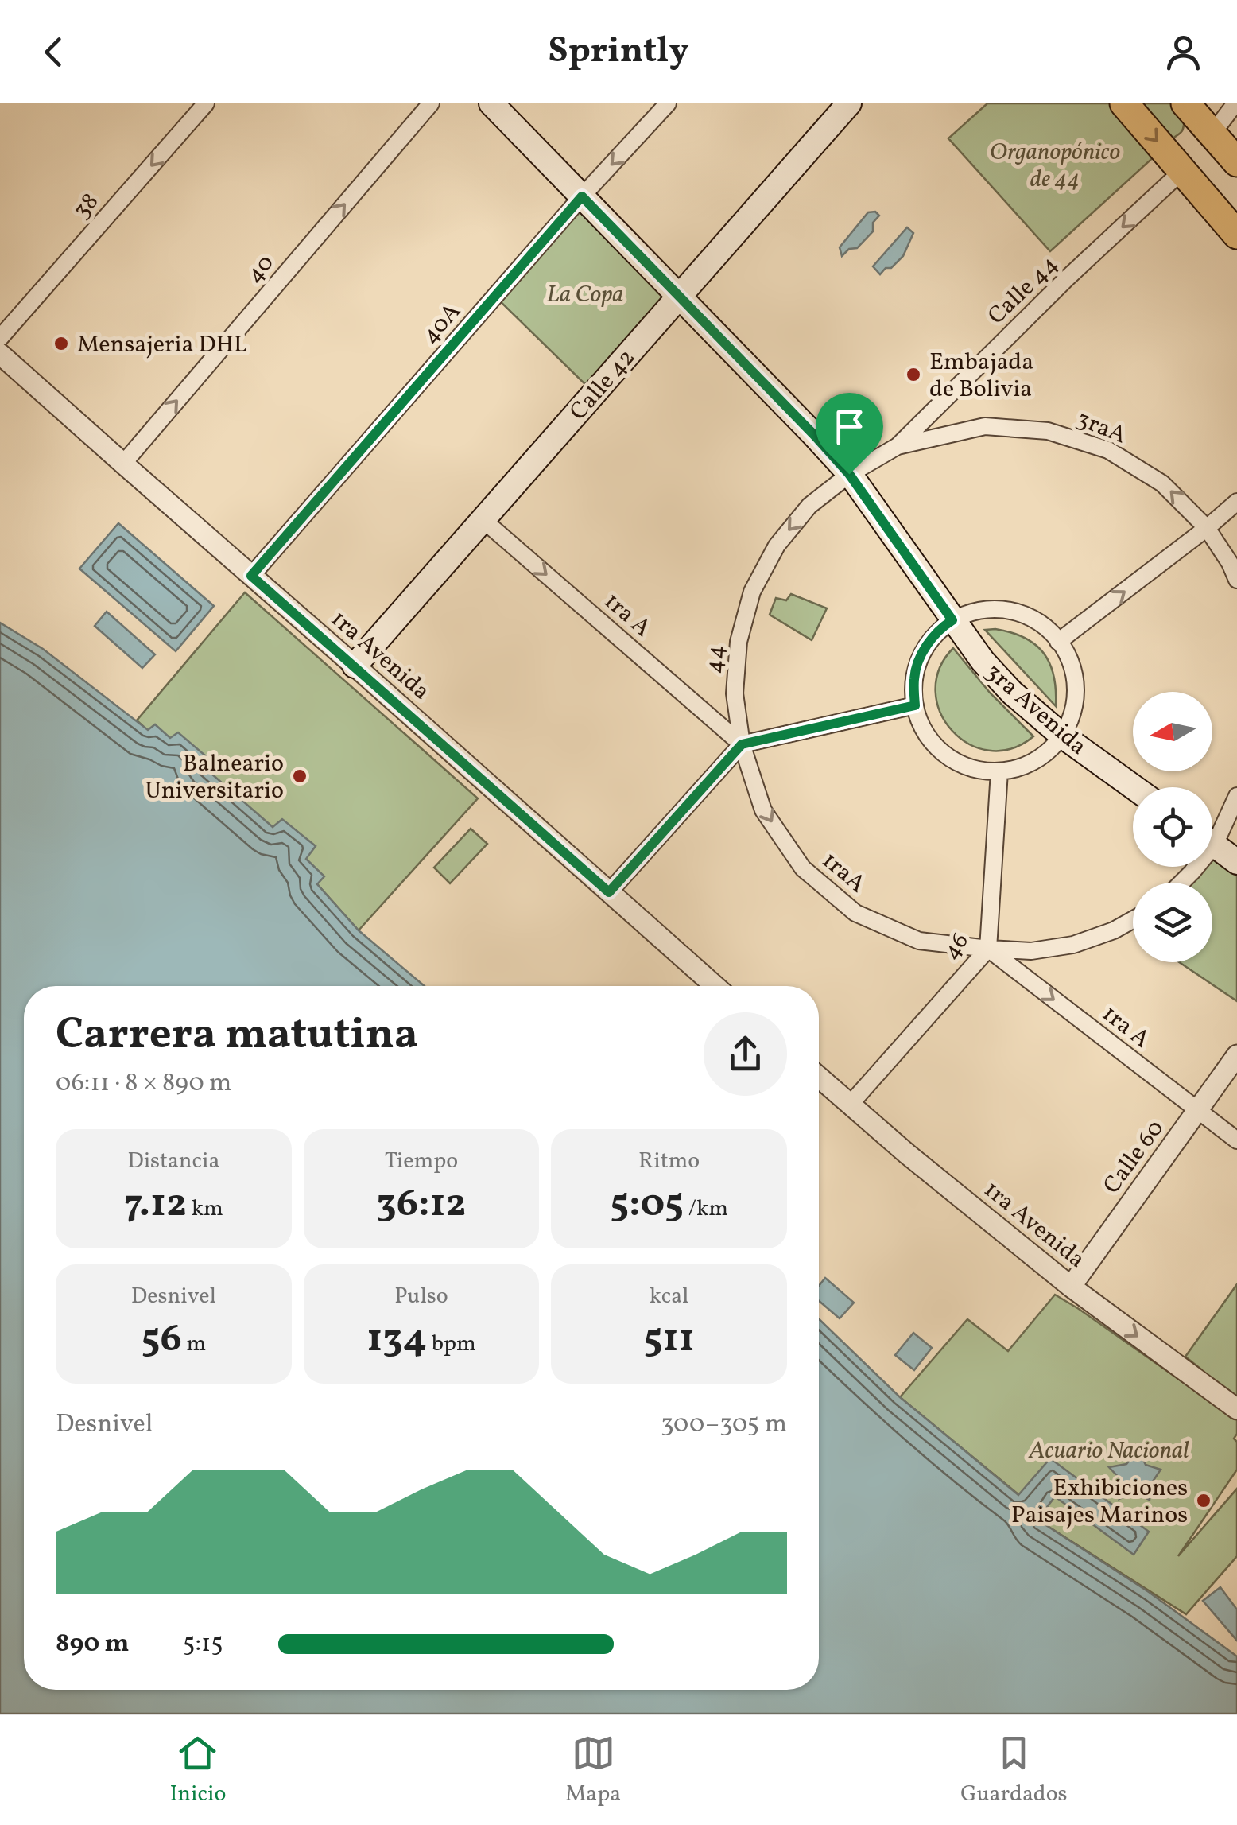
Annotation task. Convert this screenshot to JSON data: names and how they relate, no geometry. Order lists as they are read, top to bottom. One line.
{"streets":{"main road":["Calle 42","3ra Avenida"],"street":["38","40","Calle 44","40A","3raA","1ra A","1ra Avenida","44","1raA","46","Calle 60"]},"crossings":[["40","1ra Avenida"],["Calle 44","3raA"],["Calle 44","44"],["40A","1ra Avenida"],["40A","3ra Avenida"],["Calle 42","1ra A"],["Calle 42","1ra Avenida"],["Calle 42","3ra Avenida"],["3raA","44"],["1ra A","44"],["1ra A","1raA"],["1ra A","46"],["1ra A","Calle 60"],["1ra Avenida","46"],["1ra Avenida","Calle 60"],["44","3ra Avenida"],["44","1raA"],["1raA","46"]],"one_way":["38","40","Calle 44","3raA","1ra A","44","1raA"],"parks":["Organopónico de 44","La Copa","Acuario Nacional"],"places":["Mensajeria DHL","Embajada de Bolivia","Balneario Universitario","Exhibiciones Paisajes Marinos"],"north":"left","page":{"header":"Sprintly","heading":["Carrera matutina","06:11 · 8 × 890 m"],"stats":[["Distancia","7.12 km"],["Tiempo","36:12"],["Ritmo","5:05 /km"],["Desnivel","56 m"],["Pulso","134 bpm"],["kcal","511"]],"chart":["Desnivel","300–305 m"],"list":[{"name":"890 m","note":"5:15"}],"tabs":["Inicio","Mapa","Guardados"]}}
